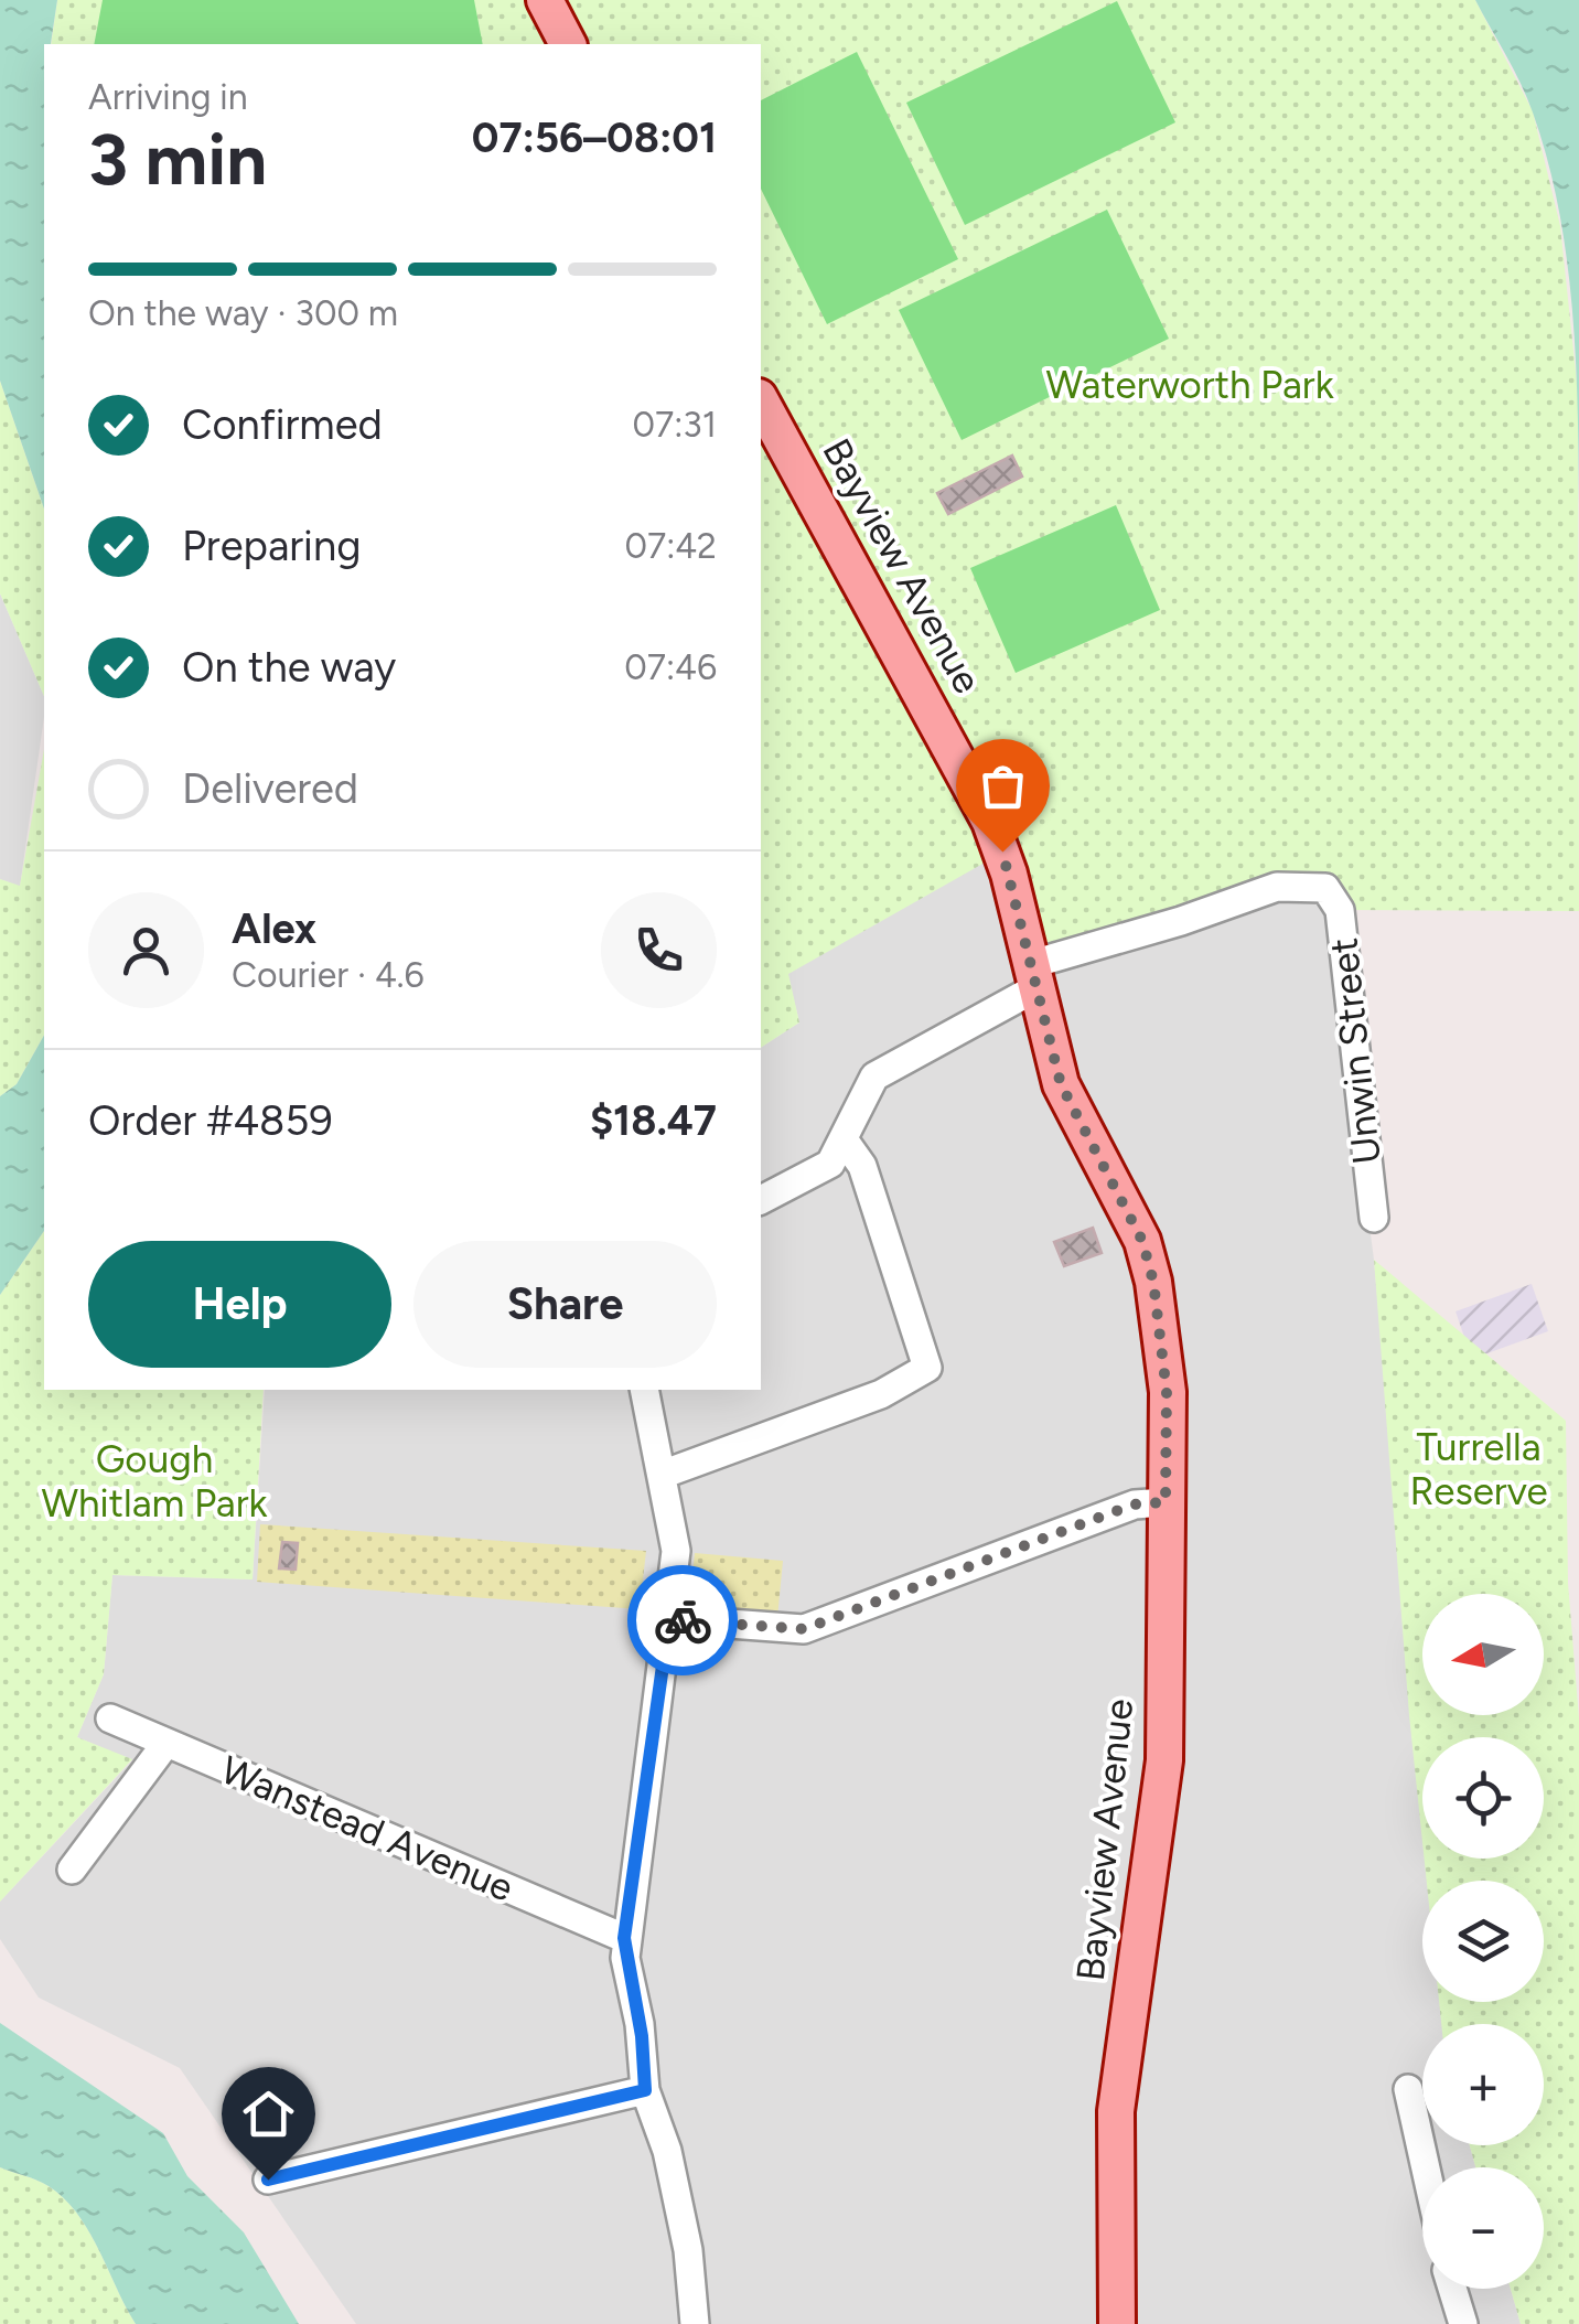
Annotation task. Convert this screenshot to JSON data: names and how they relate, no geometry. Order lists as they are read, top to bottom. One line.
{"streets":{"main road":["Bayview Avenue"],"street":["Unwin Street","Wanstead Avenue"]},"crossings":[["Bayview Avenue","Unwin Street"]],"parks":["Waterworth Park","Turrella Reserve","Gough Whitlam Park"],"north":"left","page":{"heading":["3 min","Arriving in","07:56–08:01"],"panel":["Alex","Courier · 4.6","Order #4859","$18.47"],"bar":"On the way · 300 m","list":[["Confirmed","07:31"],["Preparing","07:42"],["On the way","07:46"],"Delivered"],"buttons":["Help","Share"],"map_buttons":["+","−"]}}
